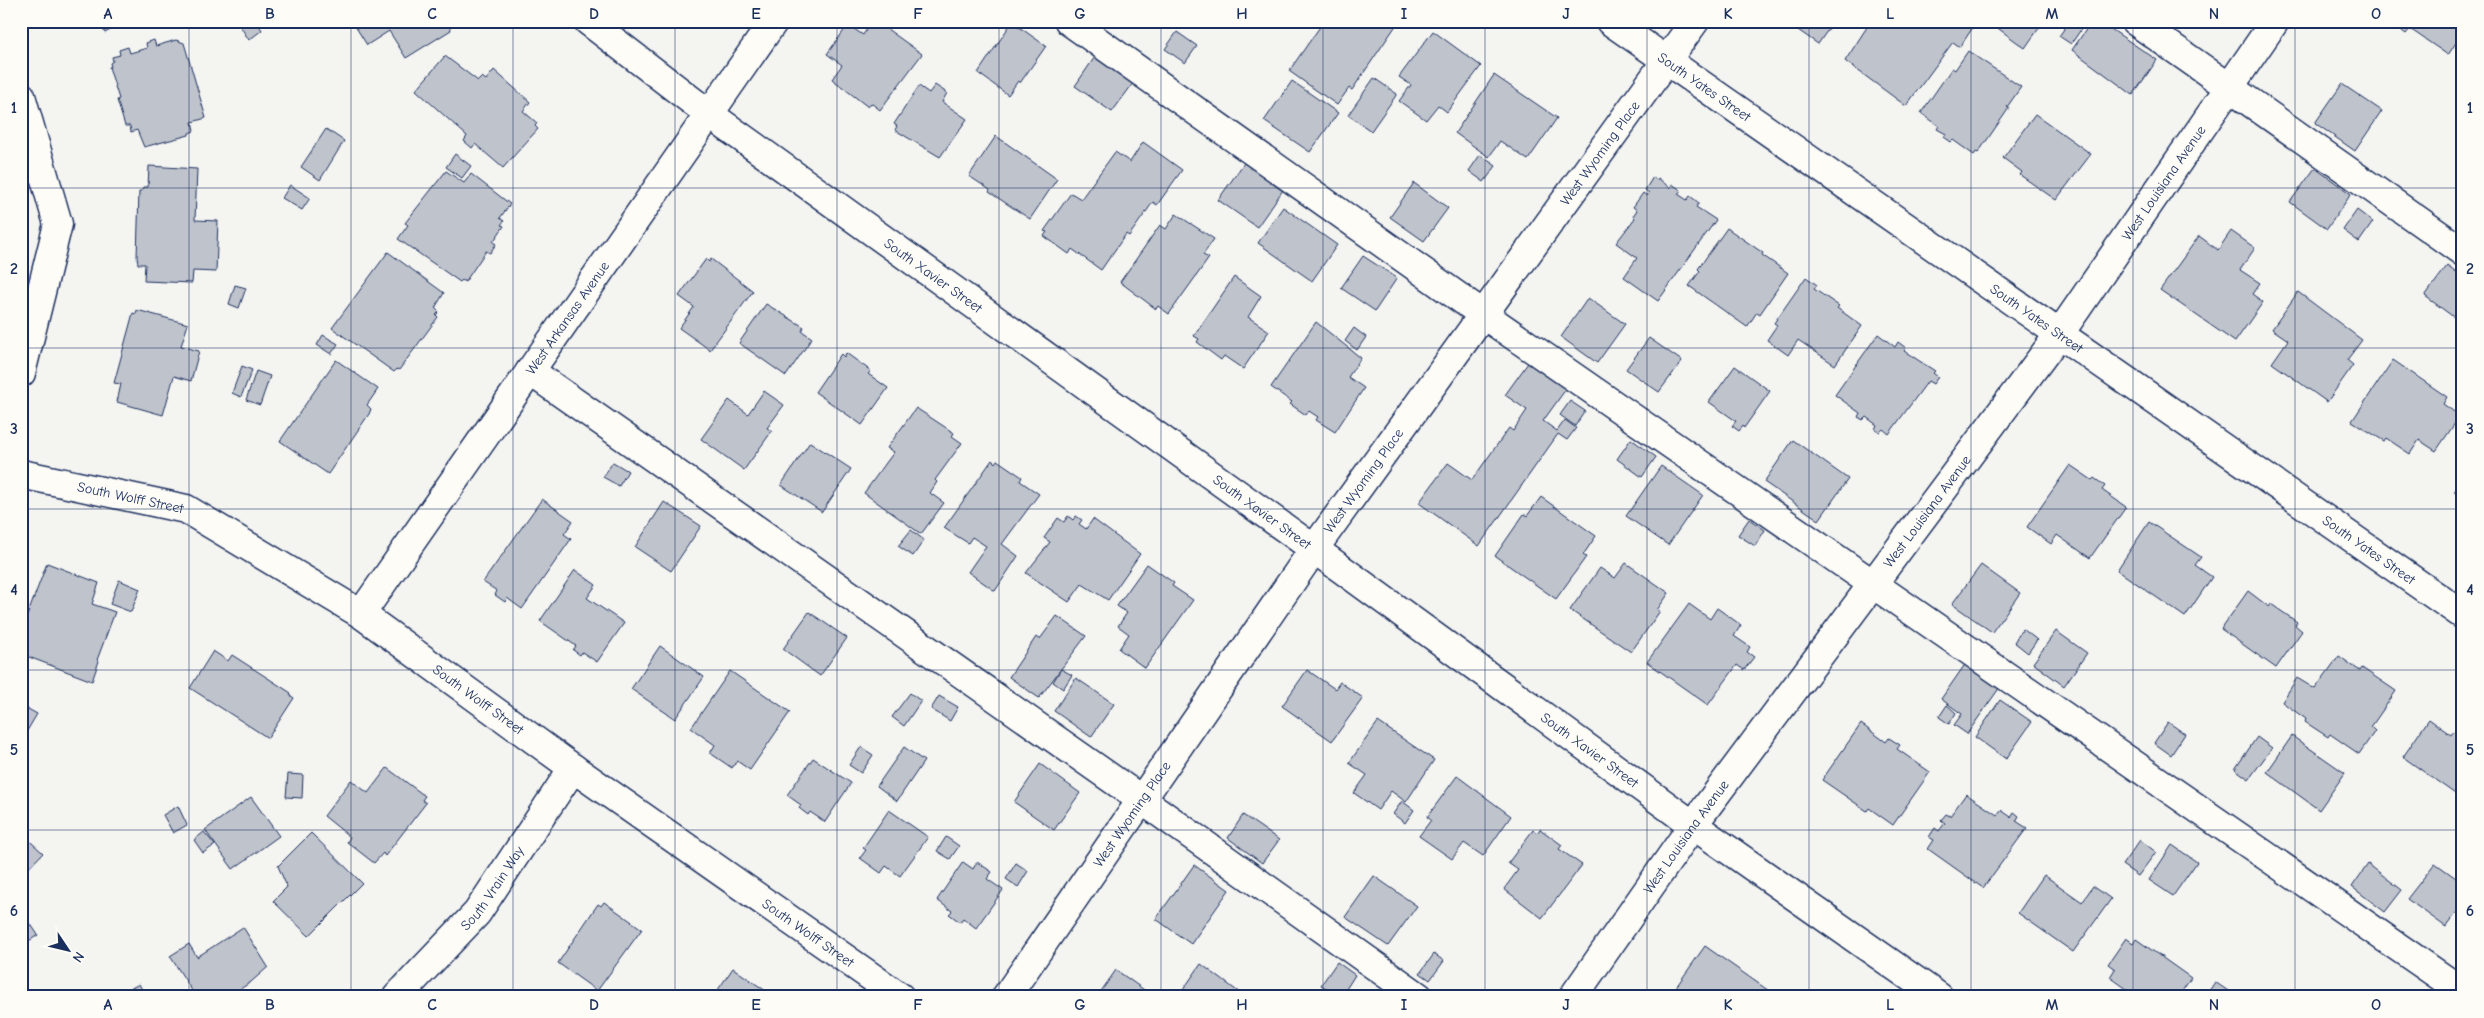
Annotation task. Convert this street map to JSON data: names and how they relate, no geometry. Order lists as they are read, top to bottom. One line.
{"streets":{"street":["South Yates Street","West Wyoming Place","West Louisiana Avenue","South Xavier Street","West Arkansas Avenue","South Wolff Street","South Vrain Way"]},"crossings":[["South Yates Street","West Wyoming Place"],["South Yates Street","West Louisiana Avenue"],["West Wyoming Place","South Xavier Street"],["West Louisiana Avenue","South Xavier Street"],["South Xavier Street","West Arkansas Avenue"],["West Arkansas Avenue","South Wolff Street"],["South Wolff Street","South Vrain Way"]],"north":"bottom right","grid":{"columns":["A","B","C","D","E","F","G","H","I","J","K","L","M","N","O"],"rows":["1","2","3","4","5","6"]}}
